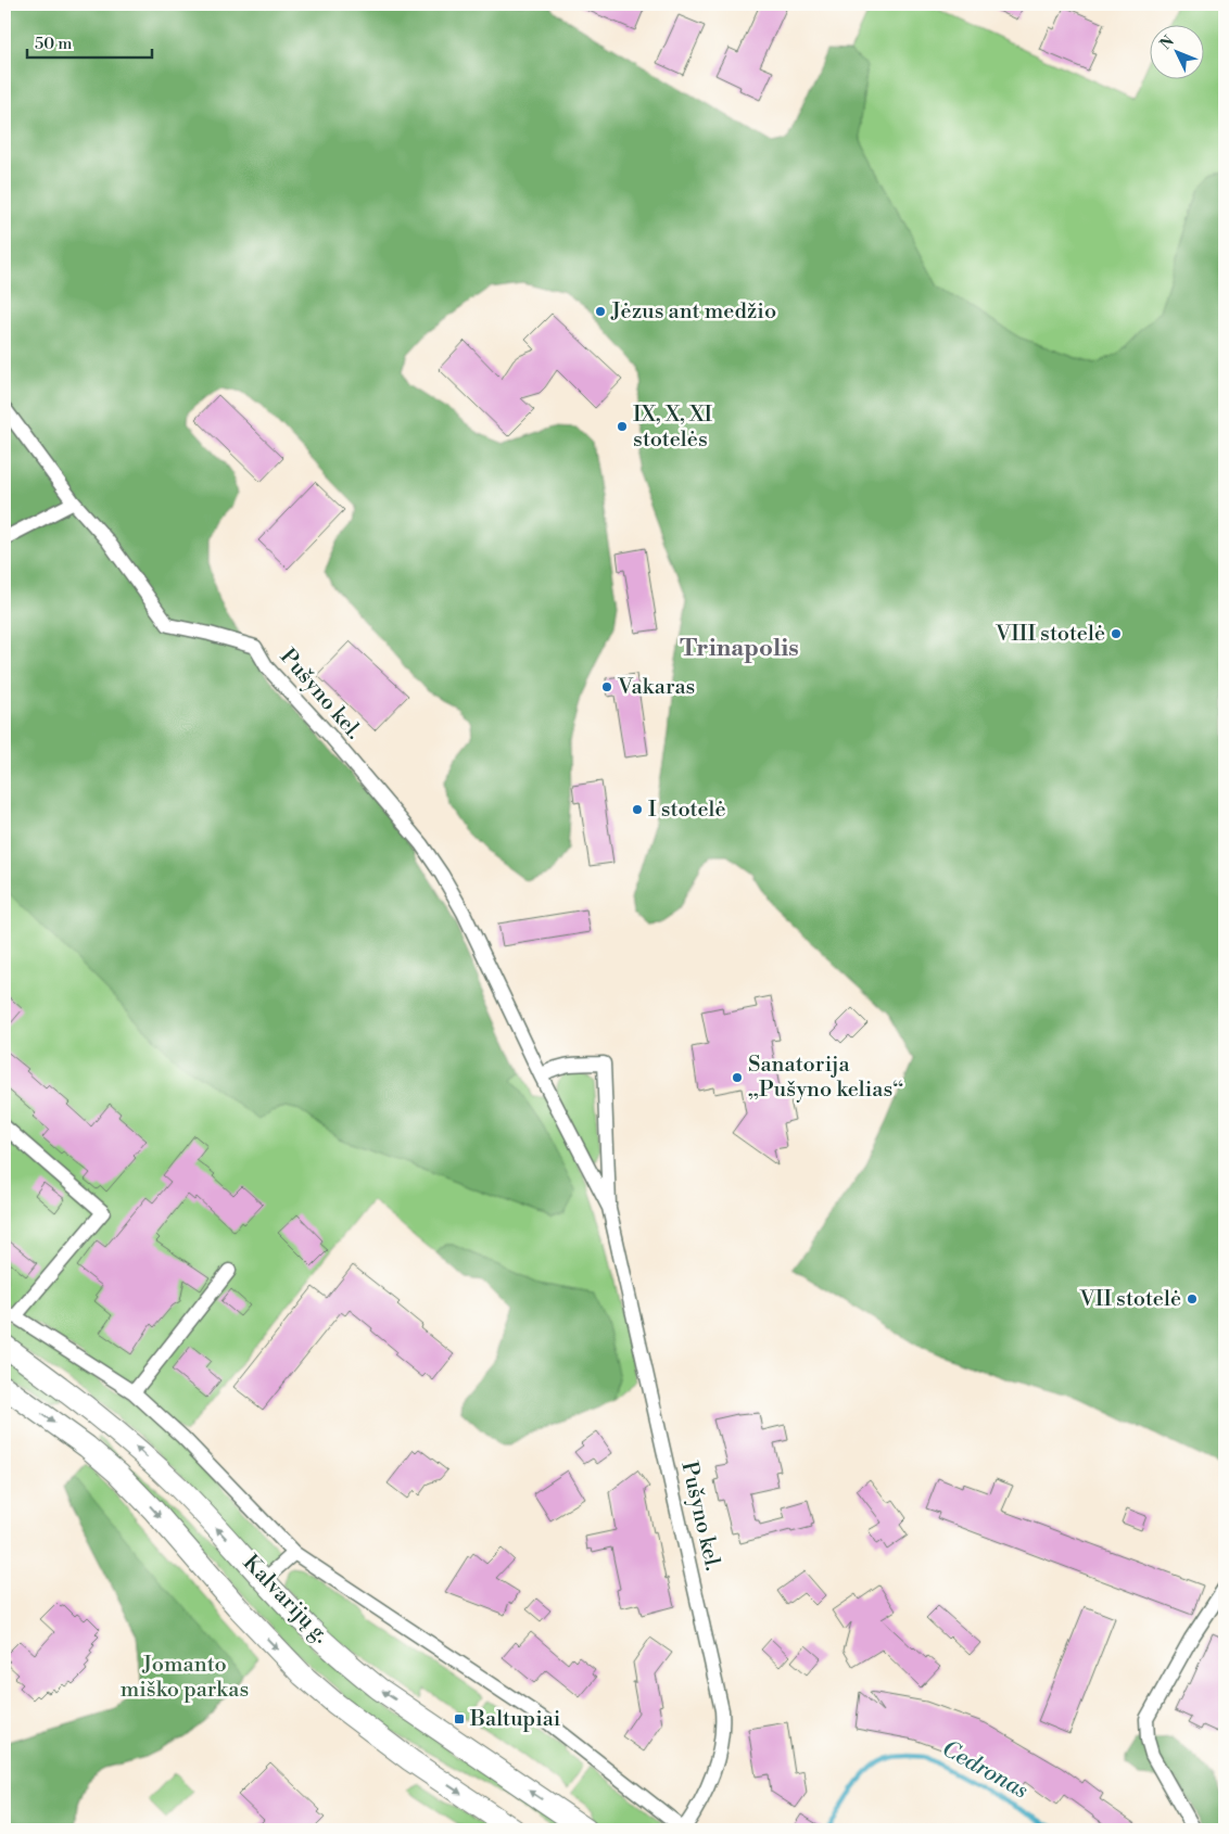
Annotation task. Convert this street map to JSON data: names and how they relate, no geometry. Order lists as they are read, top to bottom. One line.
{"streets":{"main road":["Kalvarijų g."],"street":["Pušyno kel."]},"districts":["Trinapolis"],"water":["Cedronas"],"parks":["Jomanto miško parkas"],"places":{"other":["Jėzus ant medžio","IX, X, XI stotelės","VIII stotelė","Vakaras","I stotelė","Sanatorija „Pušyno kelias“","VII stotelė"],"transit":["Baltupiai"]},"scale_bar":"50 m","north":"top left"}
